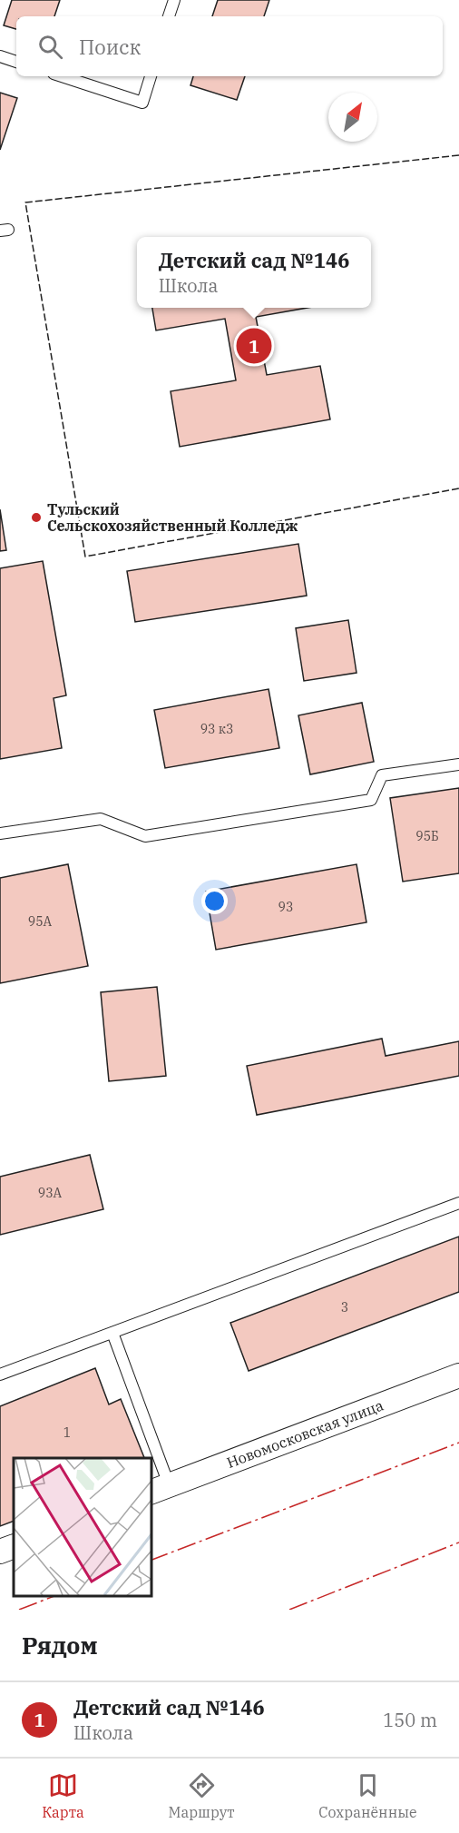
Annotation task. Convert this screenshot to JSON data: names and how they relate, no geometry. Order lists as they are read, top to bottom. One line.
{"streets":{"street":["Новомосковская улица"]},"places":["Тульский Сельскохозяйственный Колледж"],"house_numbers":["93 к3","95Б","93","95А","93А","3","1"],"north":"top right","page":{"search":"Поиск","popup":["Детский сад №146","Школа"],"pins":"1","heading":"Рядом","list":[{"mark":"1","name":"Детский сад №146","note":"Школа","value":"150 m"}],"nav":["Карта","Маршрут","Сохранённые"]}}
